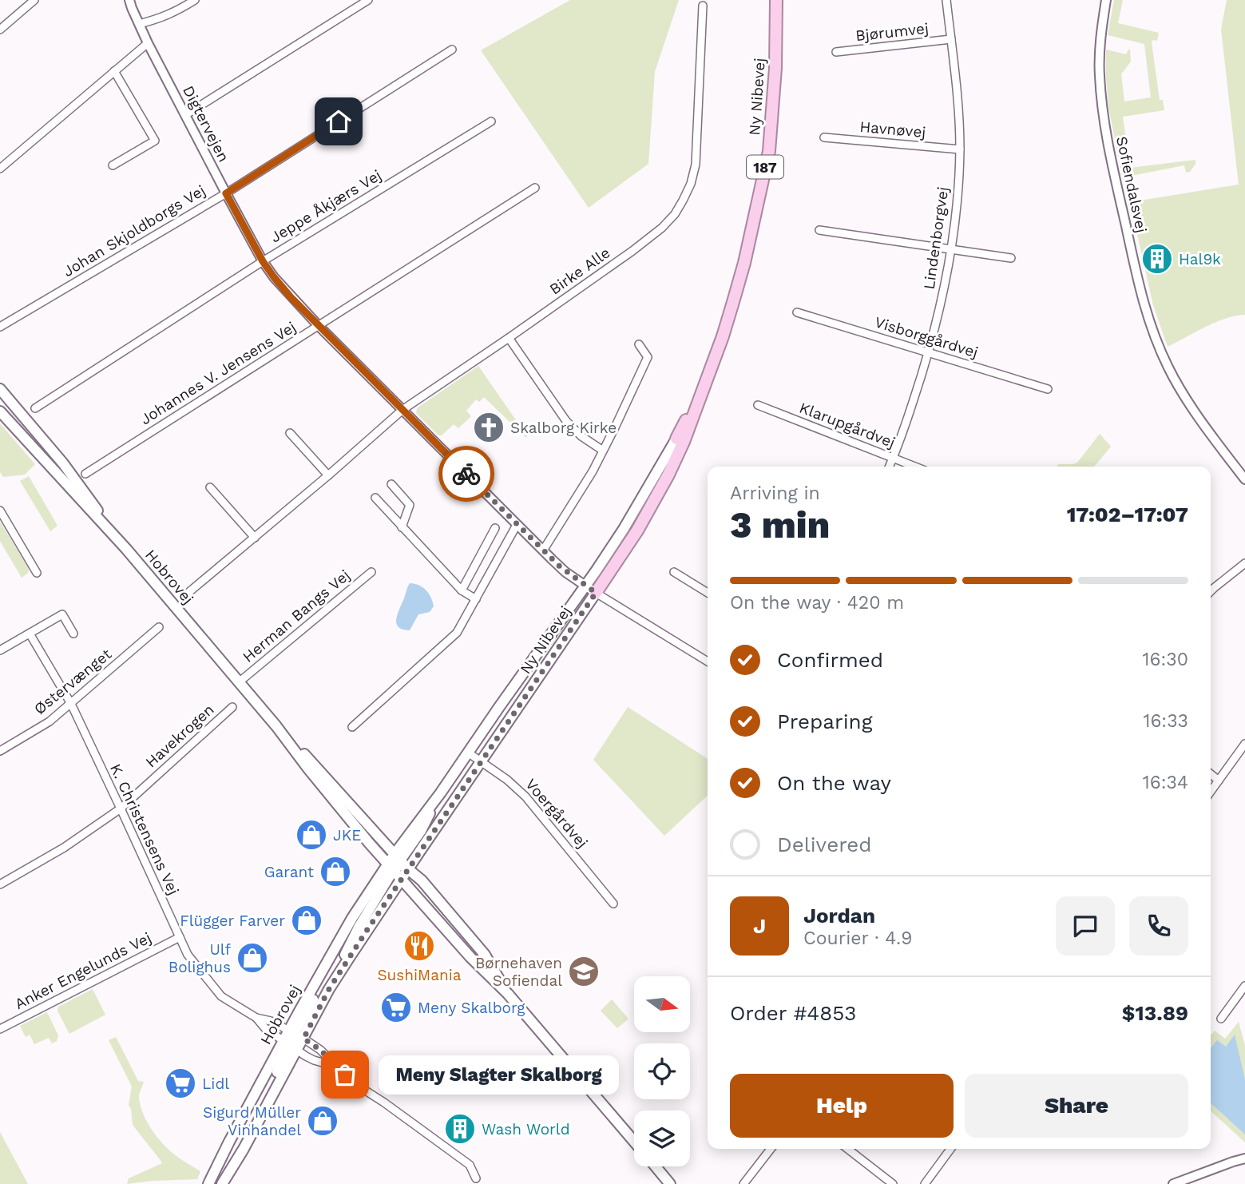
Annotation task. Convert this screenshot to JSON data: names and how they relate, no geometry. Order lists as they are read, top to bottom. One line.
{"streets":{"highway":["Ny Nibevej","187"],"main road":["Hobrovej"],"street":["Bjørumvej","Digtervejen","Havnøvej","Sofiendalsvej","Jeppe Åkjærs Vej","Johan Skjoldborgs Vej","Lindenborgvej","Birke Alle","Visborggårdvej","Johannes V. Jensens Vej","Klarupgårdvej","Herman Bangs Vej","Østervænget","Havekrogen","Voergårdvej","K. Christensens Vej","Anker Engelunds Vej"]},"crossings":[["Bjørumvej","Lindenborgvej"],["Ny Nibevej","Digtervejen"],["Ny Nibevej","Hobrovej"],["Ny Nibevej","Voergårdvej"],["Digtervejen","Jeppe Åkjærs Vej"],["Digtervejen","Johan Skjoldborgs Vej"],["Digtervejen","Birke Alle"],["Digtervejen","Johannes V. Jensens Vej"],["Havnøvej","Lindenborgvej"],["Lindenborgvej","Visborggårdvej"],["Lindenborgvej","Klarupgårdvej"],["Hobrovej","Herman Bangs Vej"],["Hobrovej","K. Christensens Vej"],["Østervænget","K. Christensens Vej"],["Havekrogen","K. Christensens Vej"],["K. Christensens Vej","Anker Engelunds Vej"]],"places":{"building":["Hal9k","Wash World"],"church":["Skalborg Kirke"],"shop":["JKE","Garant","Flügger Farver","Ulf Bolighus","Sigurd Müller Vinhandel"],"restaurant":["SushiMania"],"school or university":["Børnehaven Sofiendal"],"supermarket":["Meny Skalborg","Lidl"],"other":["Meny Slagter Skalborg"]},"north":"right","page":{"heading":["3 min","Arriving in","17:02–17:07"],"panel":["Jordan","Courier · 4.9","Order #4853","$13.89"],"bar":"On the way · 420 m","list":[["Confirmed","16:30"],["Preparing","16:33"],["On the way","16:34"],"Delivered"],"round":"J","bubble":"Meny Slagter Skalborg","buttons":["Help","Share"]}}
